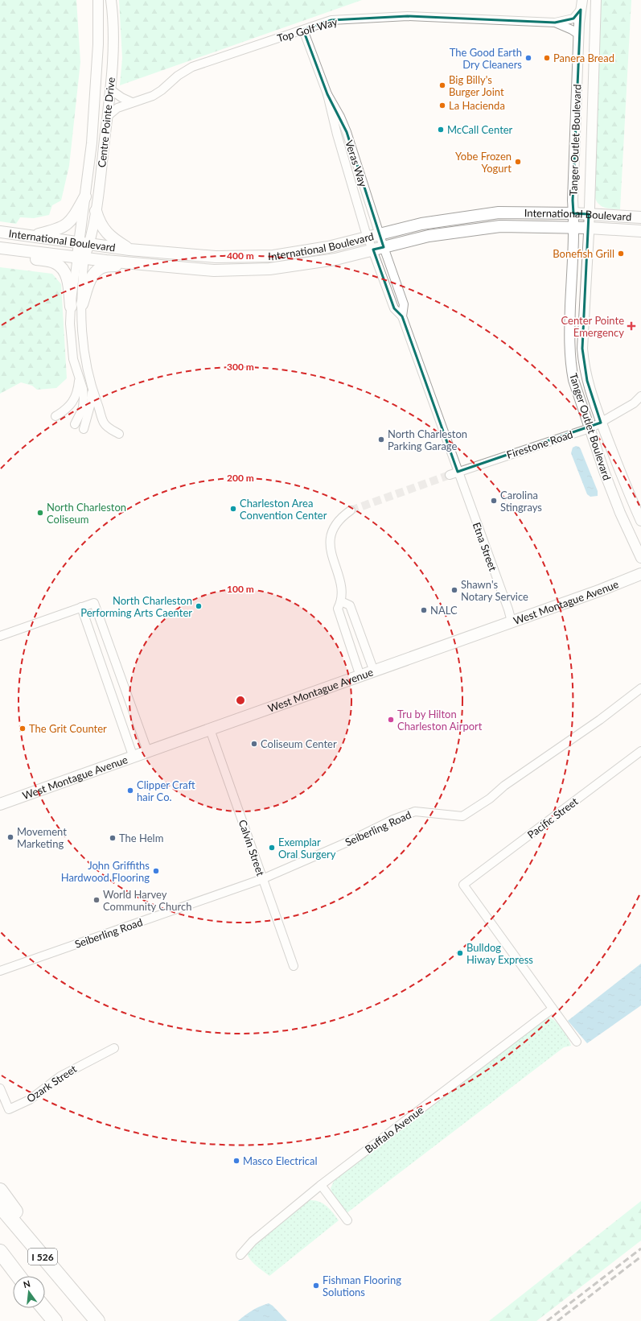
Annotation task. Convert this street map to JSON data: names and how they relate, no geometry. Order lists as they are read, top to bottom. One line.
{"streets":{"highway":["I 526"],"main road":["International Boulevard","West Montague Avenue"],"street":["Top Golf Way","Centre Pointe Drive","Tanger Outlet Boulevard","Veras Way","Firestone Road","Etna Street","Pacific Street","Seiberling Road","Calvin Street","Ozark Street","Buffalo Avenue"]},"crossings":[["Top Golf Way","Centre Pointe Drive"],["Top Golf Way","Tanger Outlet Boulevard"],["Top Golf Way","Veras Way"],["Centre Pointe Drive","International Boulevard"],["Tanger Outlet Boulevard","International Boulevard"],["Tanger Outlet Boulevard","Firestone Road"],["Veras Way","International Boulevard"],["Veras Way","Etna Street"],["International Boulevard","Etna Street"],["Firestone Road","Etna Street"],["Etna Street","West Montague Avenue"],["West Montague Avenue","Calvin Street"],["Pacific Street","Buffalo Avenue"],["Seiberling Road","Calvin Street"]],"places":{"other":["The Good Earth Dry Cleaners","Panera Bread","Big Billy's Burger Joint","La Hacienda","McCall Center","Yobe Frozen Yogurt","Bonefish Grill","North Charleston Parking Garage","Carolina Stingrays","Charleston Area Convention Center","North Charleston Coliseum","Shawn's Notary Service","North Charleston Performing Arts Caenter","NALC","Tru by Hilton Charleston Airport","The Grit Counter","Coliseum Center","Clipper Craft hair Co.","Movement Marketing","The Helm","Exemplar Oral Surgery","John Griffiths Hardwood Flooring","World Harvey Community Church","Bulldog Hiway Express","Masco Electrical","Fishman Flooring Solutions"],"health":["Center Pointe Emergency"]},"north":"top","rings":["400 m","300 m","200 m","100 m"]}
